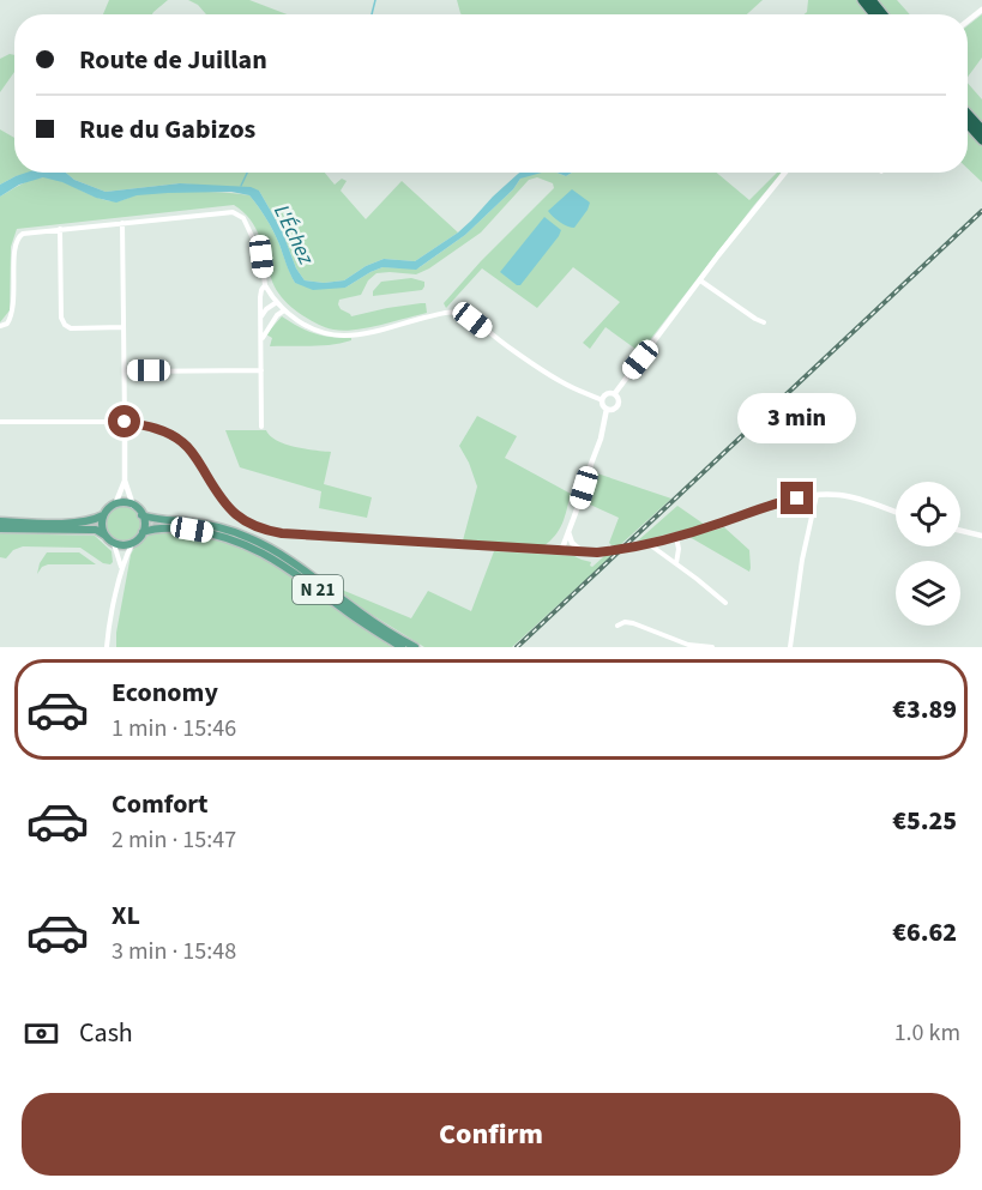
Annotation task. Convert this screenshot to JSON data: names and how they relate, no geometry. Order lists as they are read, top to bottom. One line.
{"streets":{"main road":["N 21"]},"water":["L'Échez"],"page":{"banner":["Route de Juillan","Rue du Gabizos"],"bubble":"3 min","list":[{"name":"Economy","note":"1 min · 15:46","value":"€3.89"},{"name":"Comfort","note":"2 min · 15:47","value":"€5.25"},{"name":"XL","note":"3 min · 15:48","value":"€6.62"}],"pay":["Cash","1.0 km"],"buttons":"Confirm"}}
